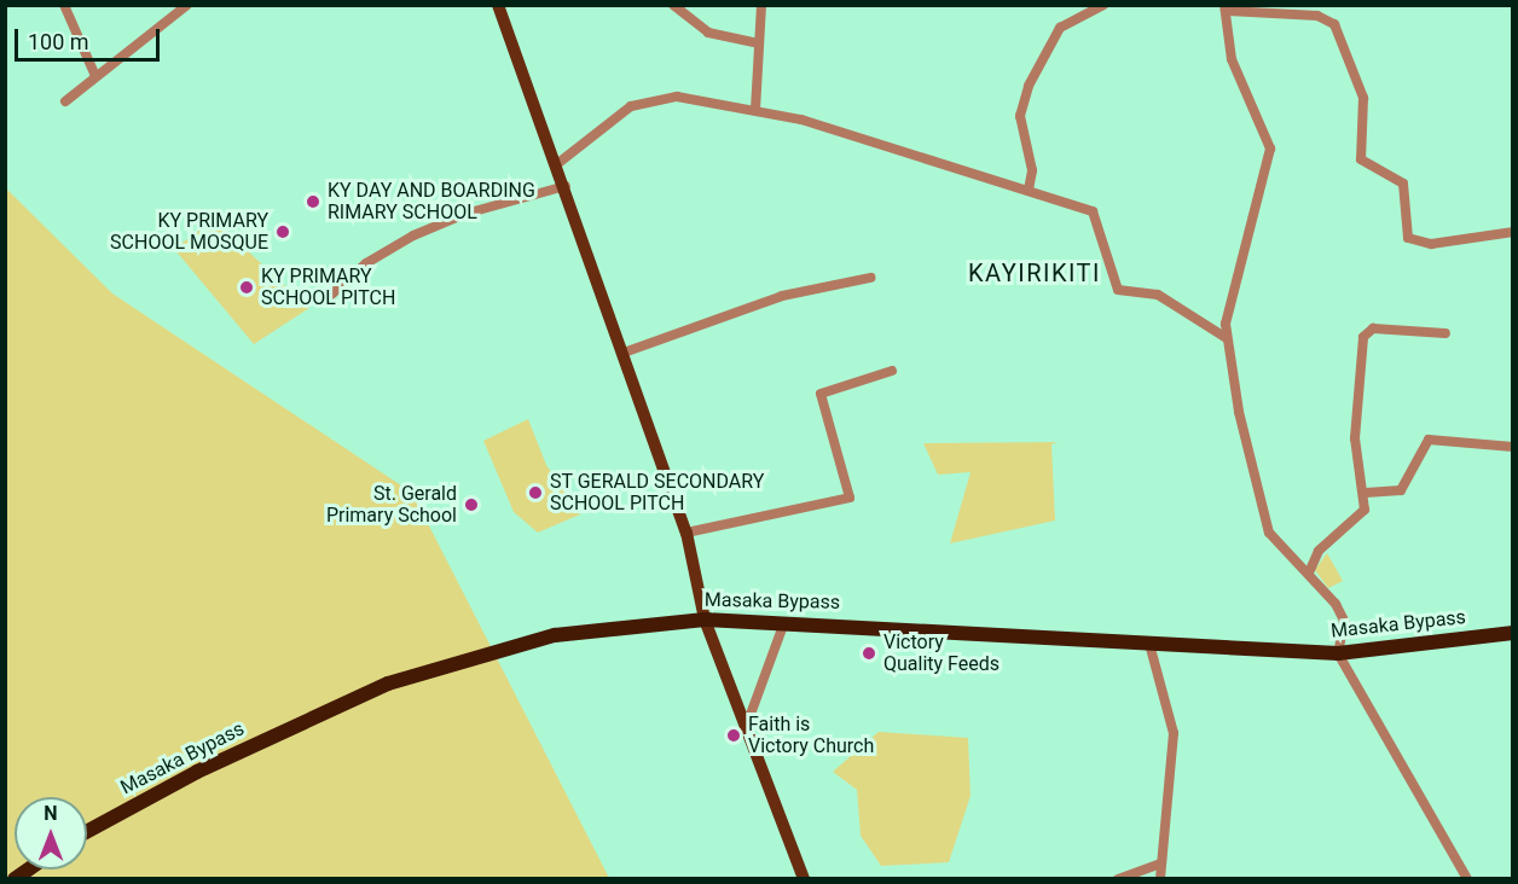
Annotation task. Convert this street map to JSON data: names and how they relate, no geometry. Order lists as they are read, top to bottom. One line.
{"streets":{"highway":["Masaka Bypass"]},"districts":["KAYIRIKITI"],"places":["KY DAY AND BOARDING RIMARY SCHOOL","KY PRIMARY SCHOOL MOSQUE","KY PRIMARY SCHOOL PITCH","ST GERALD SECONDARY SCHOOL PITCH","St. Gerald Primary School","Victory Quality Feeds","Faith is Victory Church"],"scale_bar":"100 m","north":"top"}
